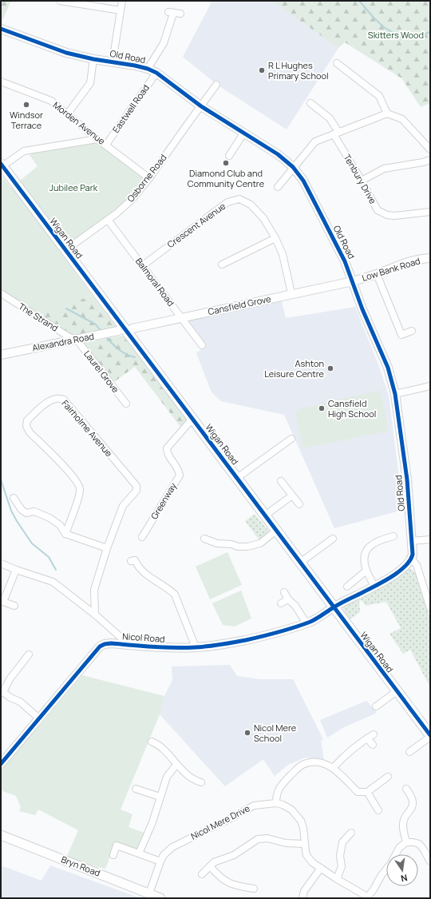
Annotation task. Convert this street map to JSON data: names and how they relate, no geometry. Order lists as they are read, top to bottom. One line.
{"streets":{"main road":["Wigan Road","Bryn Road"],"street":["Old Road","Eastwell Road","Morden Avenue","Osborne Road","Tenbury Drive","Crescent Avenue","Low Bank Road","Balmoral Road","Cansfield Grove","The Strand","Alexandra Road","Laurel Grove","Fairholme Avenue","Greenway","Nicol Road","Nicol Mere Drive"]},"crossings":[["Old Road","Eastwell Road"],["Old Road","Osborne Road"],["Old Road","Low Bank Road"],["Old Road","Cansfield Grove"],["Eastwell Road","Morden Avenue"],["Morden Avenue","Osborne Road"],["Osborne Road","Wigan Road"],["Osborne Road","Balmoral Road"],["Crescent Avenue","Balmoral Road"],["Crescent Avenue","Cansfield Grove"],["Wigan Road","Cansfield Grove"],["Wigan Road","Alexandra Road"],["Wigan Road","Greenway"],["Wigan Road","Nicol Road"],["Low Bank Road","Cansfield Grove"],["Balmoral Road","Cansfield Grove"],["Cansfield Grove","Alexandra Road"],["The Strand","Alexandra Road"],["The Strand","Laurel Grove"],["Alexandra Road","Laurel Grove"],["Nicol Mere Drive","Bryn Road"]],"parks":["Skitters Wood","Jubilee Park"],"places":["R L Hughes Primary School","Windsor Terrace","Diamond Club and Community Centre","Ashton Leisure Centre","Cansfield High School","Nicol Mere School"],"north":"bottom"}
